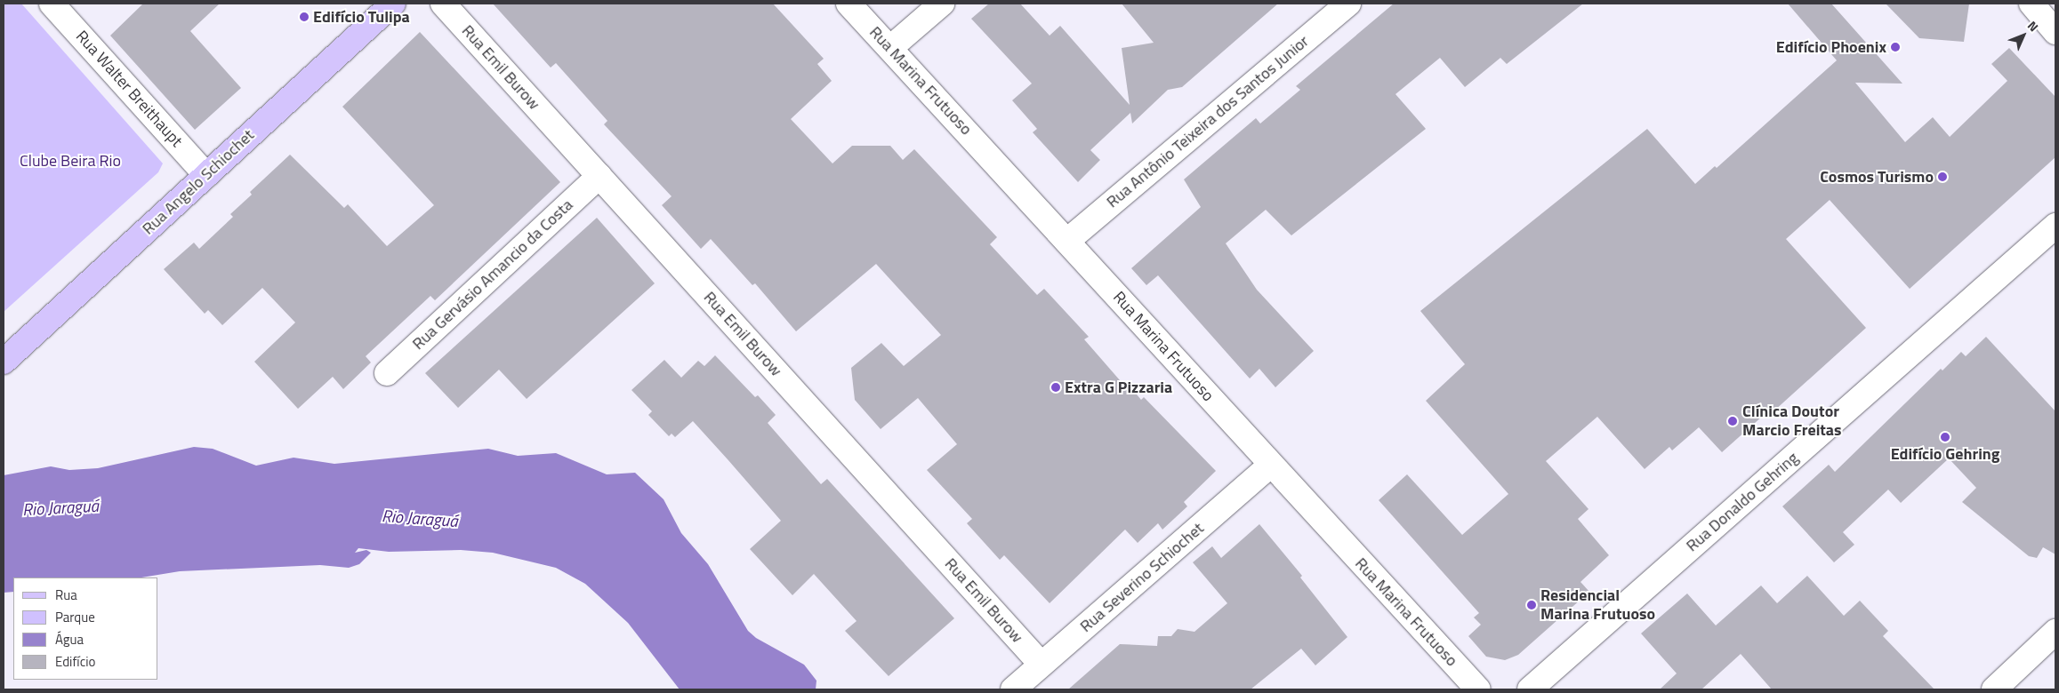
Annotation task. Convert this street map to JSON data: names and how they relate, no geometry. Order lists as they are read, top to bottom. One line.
{"streets":{"main road":["Rua Angelo Schiochet"],"street":["Rua Emil Burow","Rua Marina Frutuoso","Rua Walter Breithaupt","Rua Antônio Teixeira dos Santos Junior","Rua Gervásio Amancio da Costa","Rua Donaldo Gehring","Rua Severino Schiochet"]},"crossings":[["Rua Emil Burow","Rua Gervásio Amancio da Costa"],["Rua Emil Burow","Rua Severino Schiochet"],["Rua Marina Frutuoso","Rua Antônio Teixeira dos Santos Junior"],["Rua Marina Frutuoso","Rua Severino Schiochet"],["Rua Walter Breithaupt","Rua Angelo Schiochet"]],"water":["Rio Jaraguá"],"parks":["Clube Beira Rio"],"places":["Edifício Tulipa","Edifício Phoenix","Cosmos Turismo","Extra G Pizzaria","Clínica Doutor Marcio Freitas","Edifício Gehring","Residencial Marina Frutuoso"],"legend":["Rua","Parque","Água","Edifício"],"north":"top right"}
